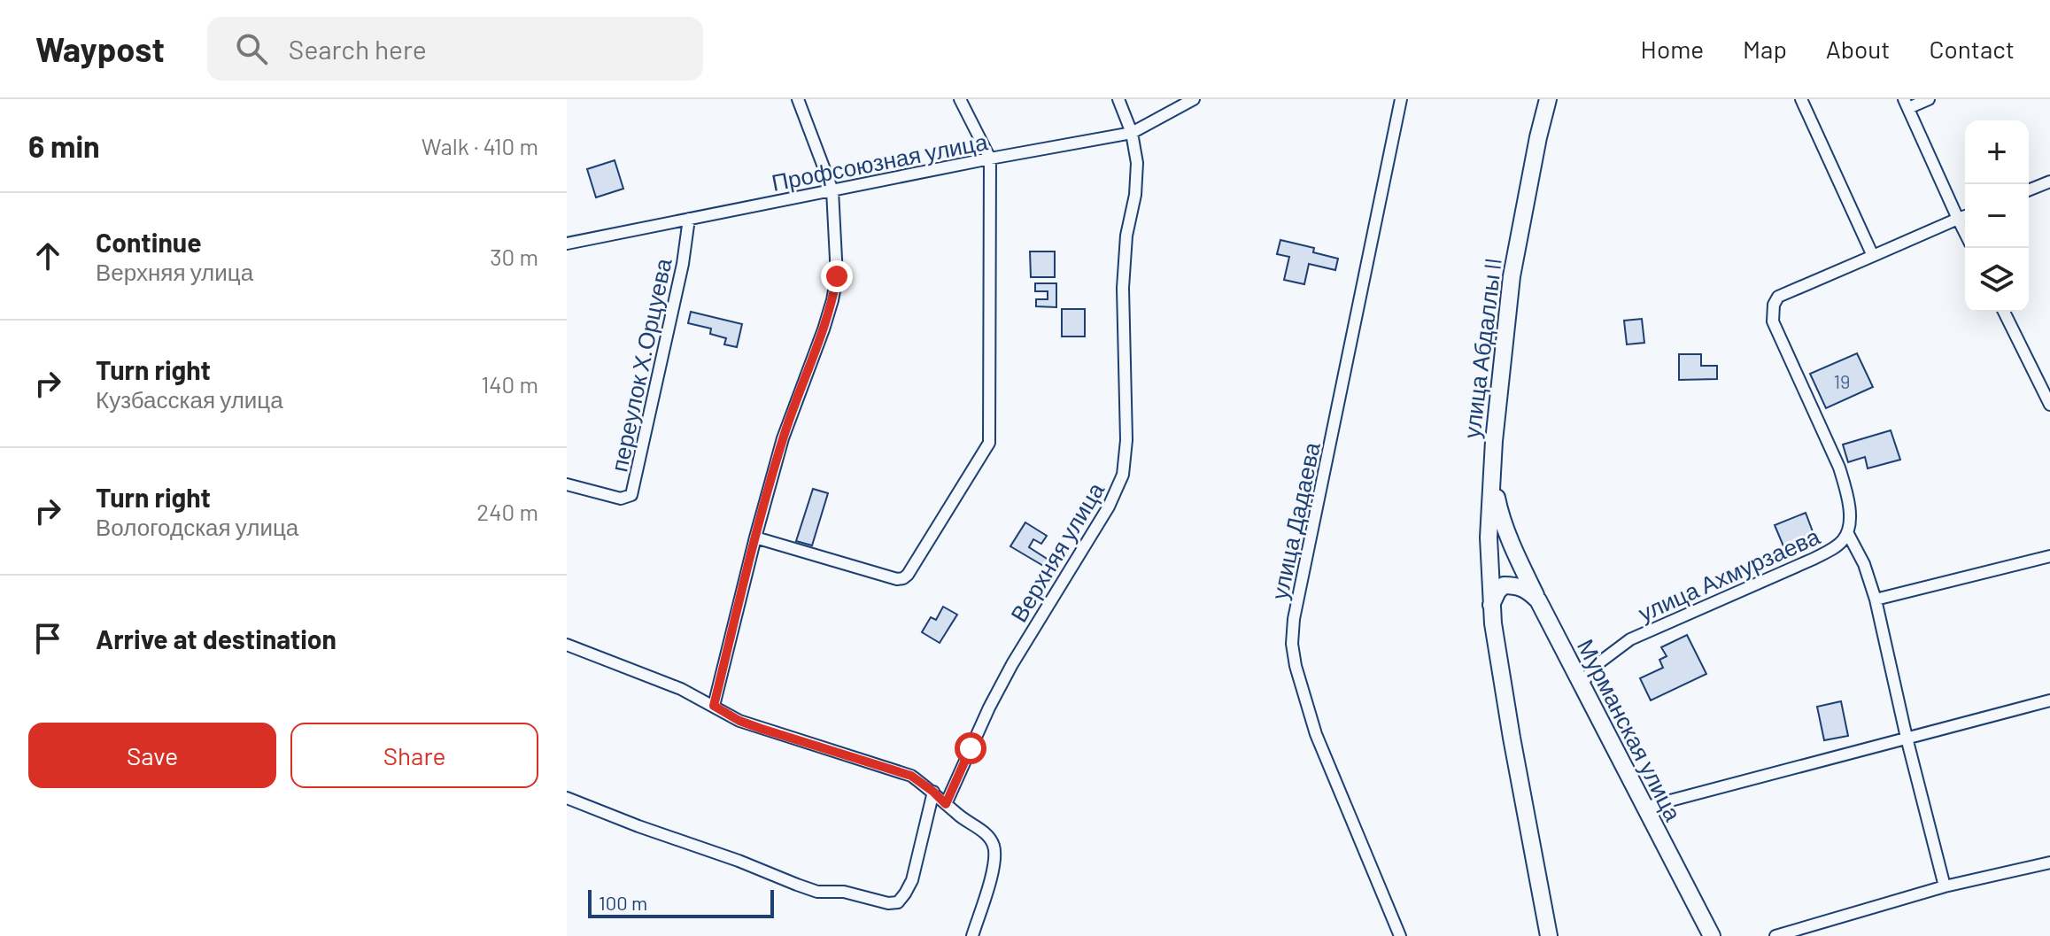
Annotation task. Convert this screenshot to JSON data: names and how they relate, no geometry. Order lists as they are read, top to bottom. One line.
{"streets":{"main road":["улица Абдаллы II","Мурманская улица"],"street":["Профсоюзная улица","переулок Х.Орцуева","улица Дадаева","Верхняя улица","улица Ахмурзаева"]},"crossings":[["Профсоюзная улица","переулок Х.Орцуева"],["Профсоюзная улица","Верхняя улица"],["улица Абдаллы II","Мурманская улица"],["улица Ахмурзаева","Мурманская улица"]],"house_numbers":["19"],"scale_bar":"100 m","page":{"header":"Waypost","search":"Search here","nav":["Home","Map","About","Contact"],"heading":["6 min","Walk · 410 m"],"map_buttons":["+","−"],"list":[["Continue","Верхняя улица","30 m"],["Turn right","Кузбасская улица","140 m"],["Turn right","Вологодская улица","240 m"],"Arrive at destination"],"buttons":["Save","Share"],"scale":"100 m"}}
